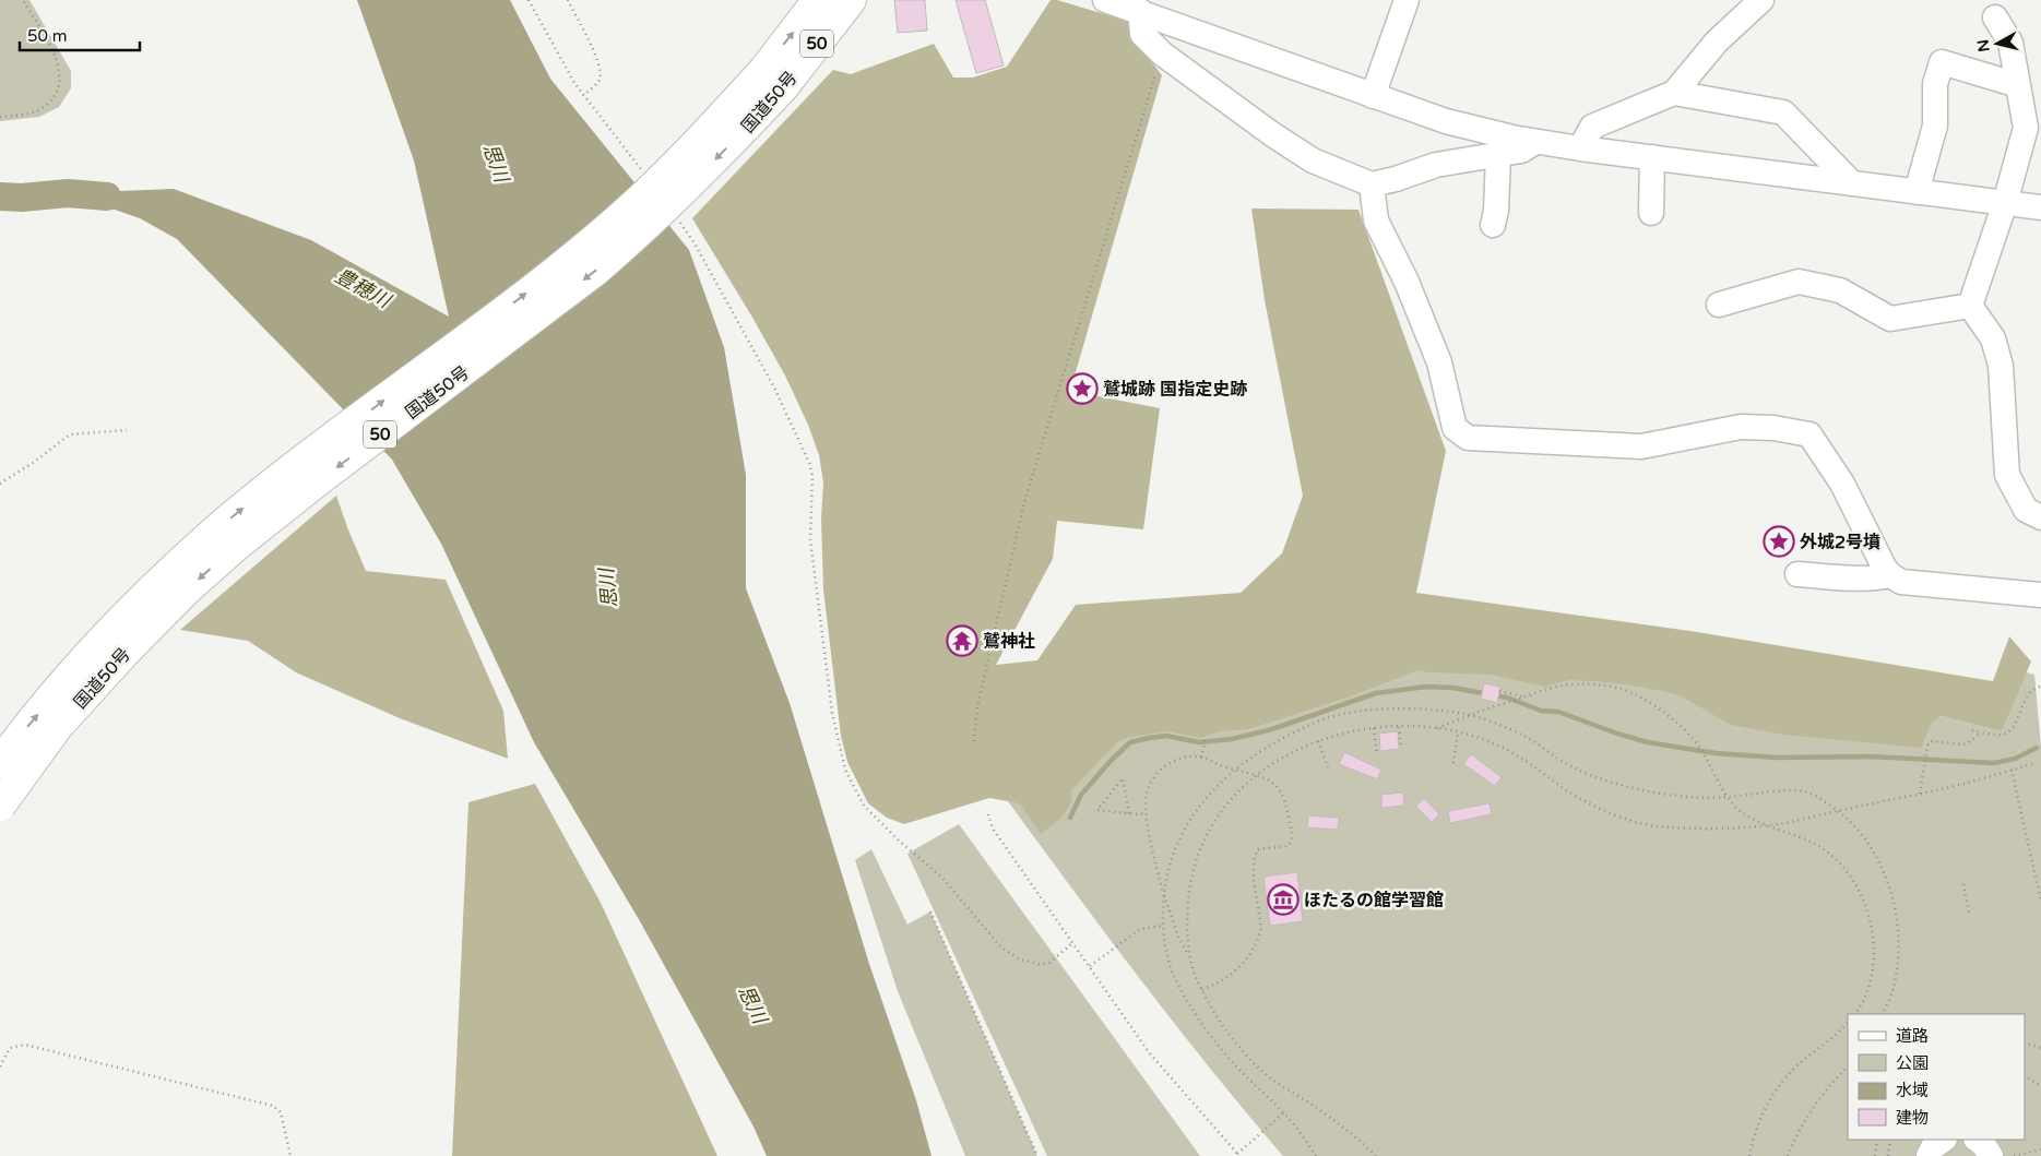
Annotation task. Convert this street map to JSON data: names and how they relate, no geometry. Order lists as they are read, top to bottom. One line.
{"streets":{"highway":["50","国道50号"]},"water":["思川","豊穂川"],"places":{"place":["鷲城跡 国指定史跡","外城2号墳"],"temple":["鷲神社"],"museum":["ほたるの館学習館"]},"legend":["道路","公園","水域","建物"],"scale_bar":"50 m","north":"left"}
